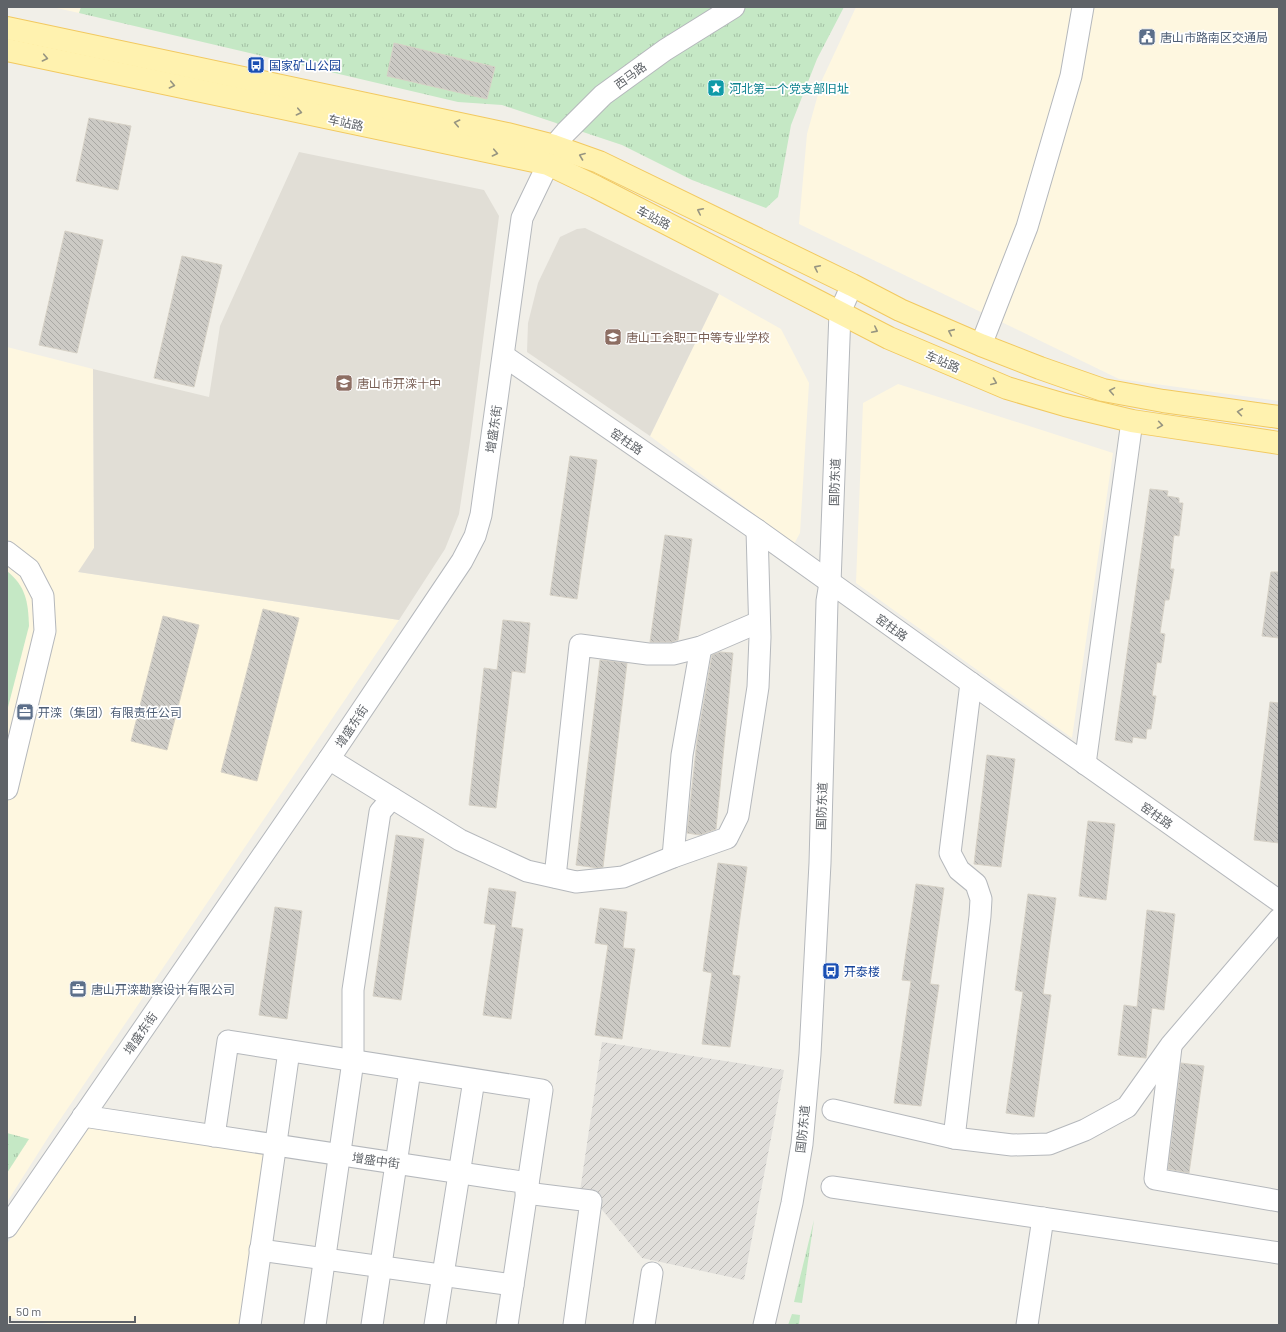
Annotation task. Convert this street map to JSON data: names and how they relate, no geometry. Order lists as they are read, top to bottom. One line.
{"streets":{"main road":["车站路"],"street":["西马路","增盛东街","窑柱路","国防东道","增盛中街"]},"crossings":[["西马路","车站路"],["西马路","增盛东街"],["车站路","增盛东街"],["车站路","国防东道"],["增盛东街","窑柱路"],["增盛东街","增盛中街"],["窑柱路","国防东道"]],"places":{"public building":["唐山市路南区交通局"],"bus stop":["国家矿山公园","开泰楼"],"place":["河北第一个党支部旧址"],"school or university":["唐山工会职工中等专业学校","唐山市开滦十中"],"office":["开滦（集团）有限责任公司","唐山开滦勘察设计有限公司"]},"scale_bar":"50 m"}
